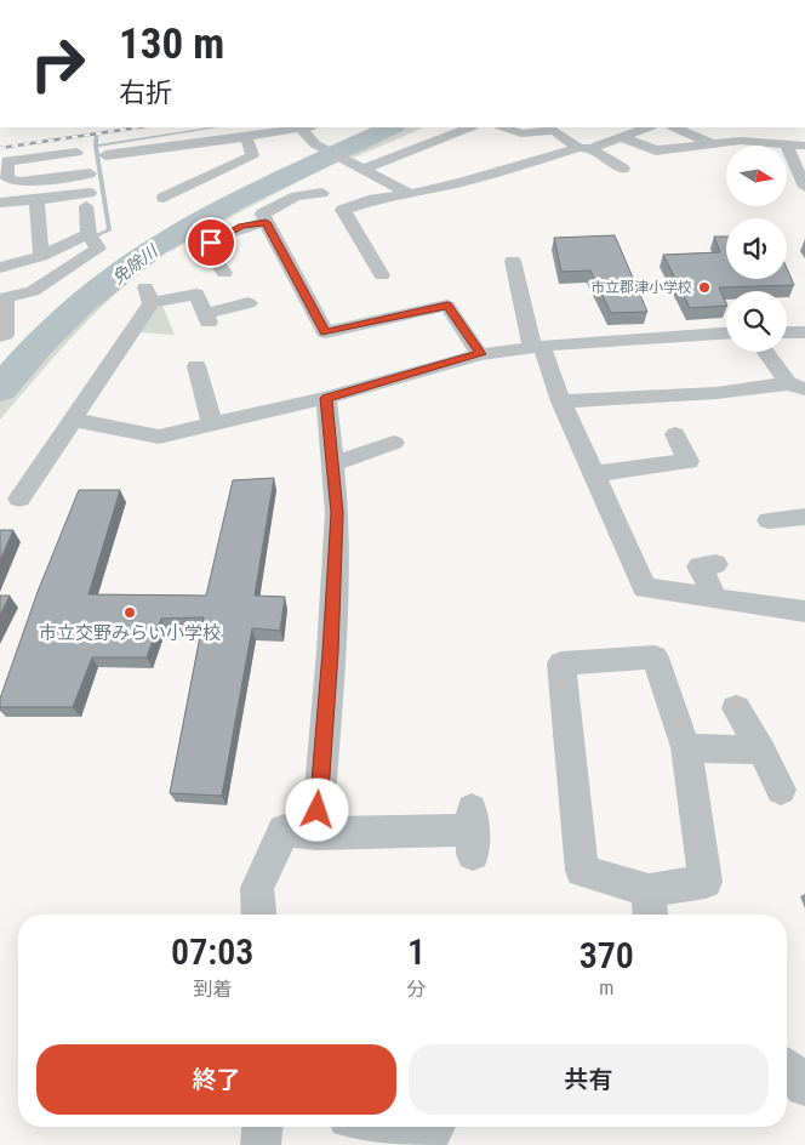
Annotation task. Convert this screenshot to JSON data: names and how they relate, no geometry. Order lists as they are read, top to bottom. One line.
{"water":["免除川"],"places":["市立郡津小学校","市立交野みらい小学校"],"north":"right","page":{"turn":["130 m","右折"],"eta":["07:03","到着","1","分","370","m"],"buttons":["終了","共有"]}}
